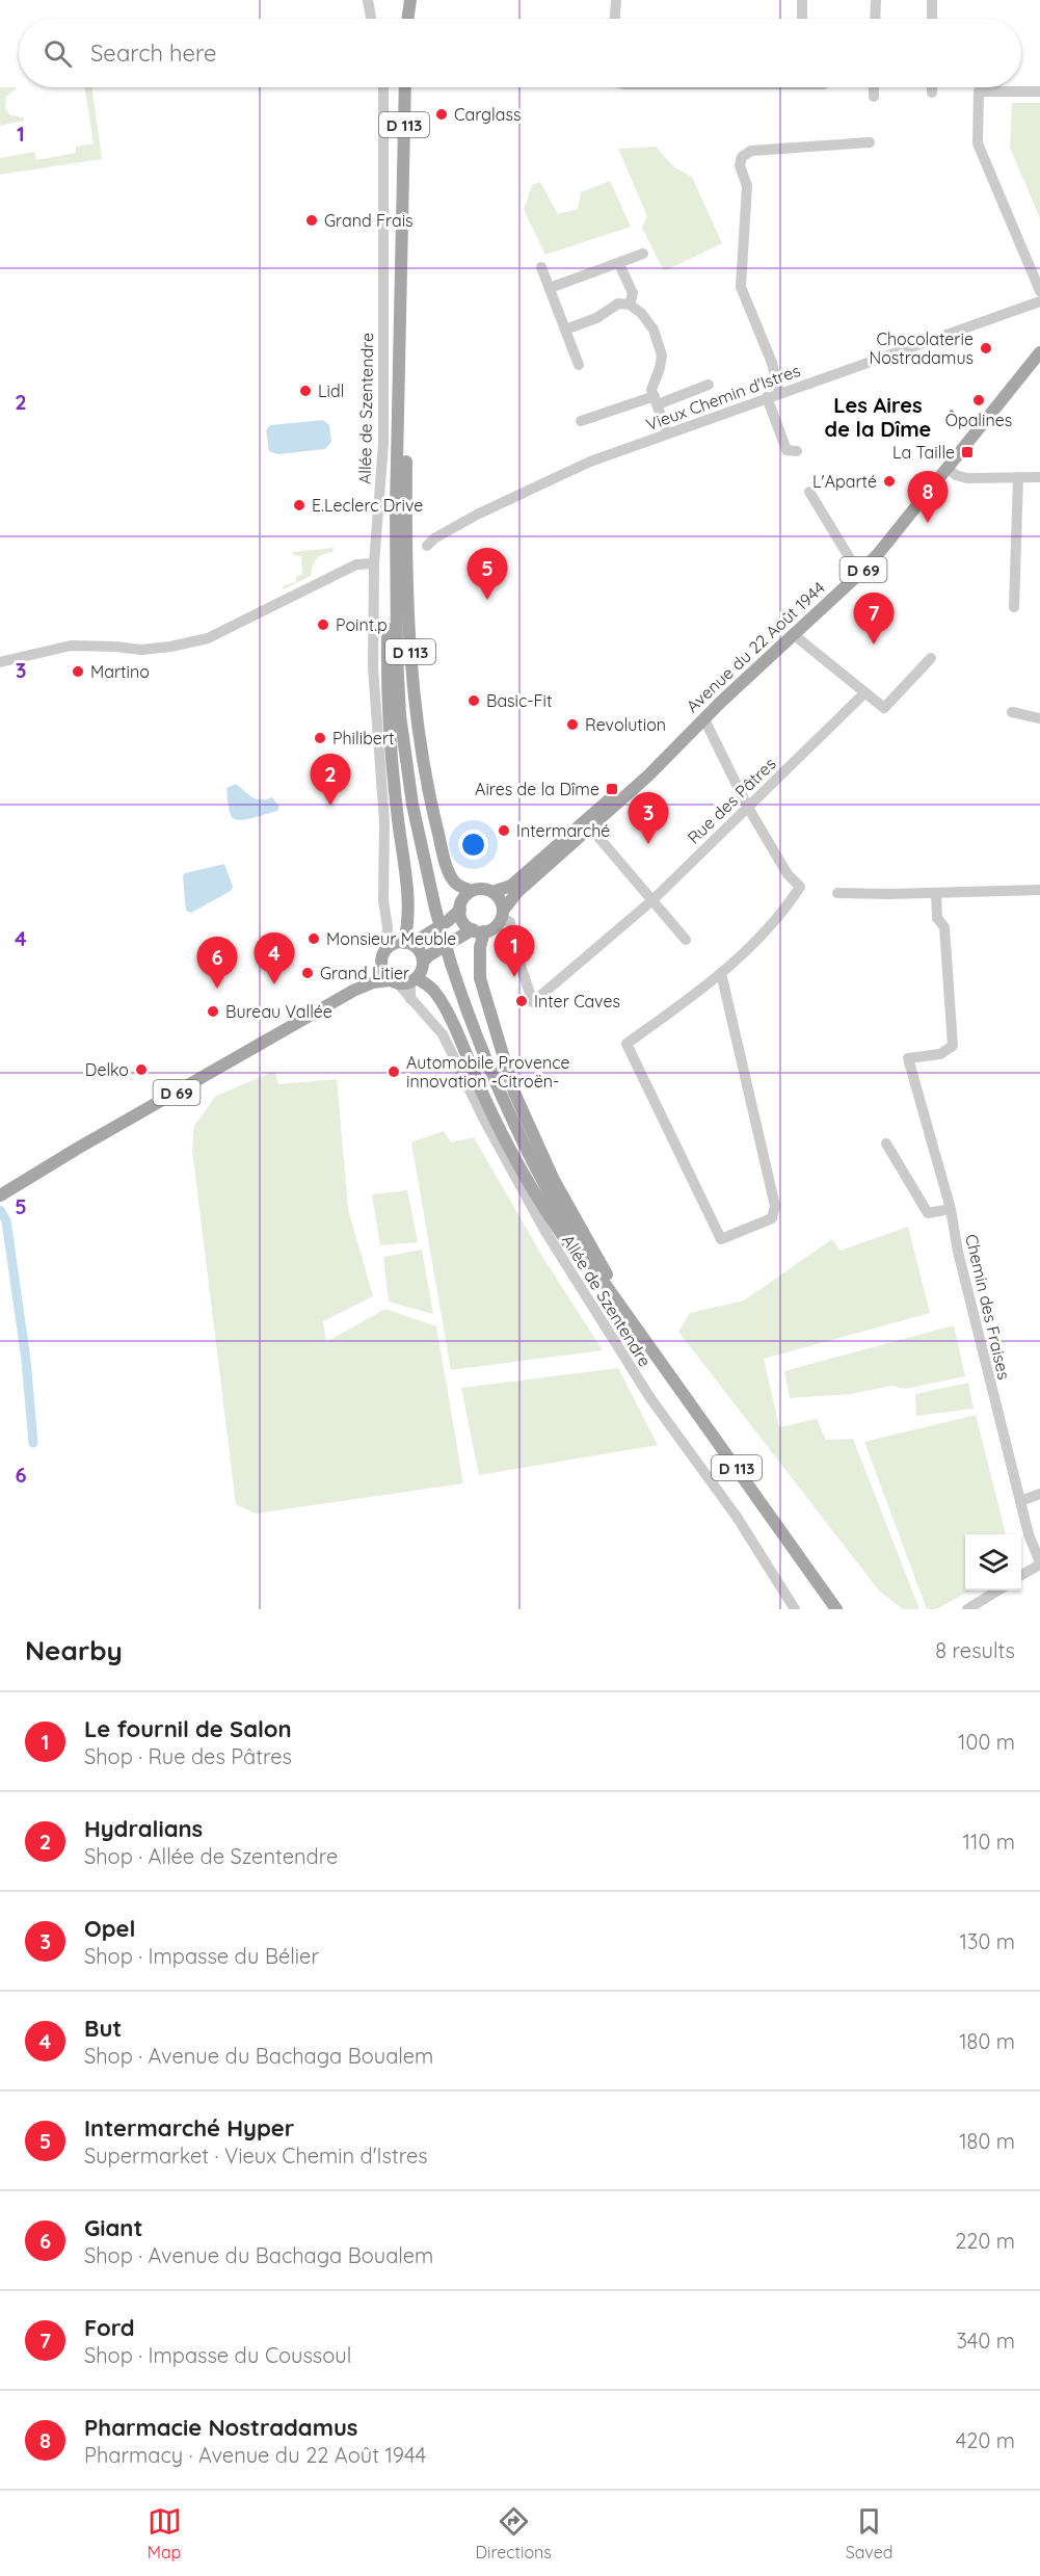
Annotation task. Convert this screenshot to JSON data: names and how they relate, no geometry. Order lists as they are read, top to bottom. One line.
{"streets":{"main road":["D 113","D 69","Avenue du 22 Août 1944"],"street":["Vieux Chemin d'Istres","Allée de Szentendre","Rue des Pâtres","Chemin des Fraises"]},"crossings":[["D 113","Avenue du 22 Août 1944"],["D 113","Rue des Pâtres"],["Allée de Szentendre","D 69"],["Avenue du 22 Août 1944","Rue des Pâtres"]],"districts":["Les Aires de la Dîme"],"places":{"other":["Carglass","Grand Frais","Chocolaterie Nostradamus","Lidl","Ôpalines","L'Aparté","E.Leclerc Drive","Point.p","Martino","Basic-Fit","Revolution","Philibert","Intermarché","Monsieur Meuble","Grand Litier","Inter Caves","Bureau Vallée","Delko","Automobile Provence innovation -Citroën-"],"transit":["La Taille","Aires de la Dîme"]},"page":{"search":"Search here","pins":["8","5","7","2","3","1","4","6"],"heading":["Nearby","8 results"],"list":[{"mark":"1","name":"Le fournil de Salon","note":"Shop · Rue des Pâtres","value":"100 m"},{"mark":"2","name":"Hydralians","note":"Shop · Allée de Szentendre","value":"110 m"},{"mark":"3","name":"Opel","note":"Shop · Impasse du Bélier","value":"130 m"},{"mark":"4","name":"But","note":"Shop · Avenue du Bachaga Boualem","value":"180 m"},{"mark":"5","name":"Intermarché Hyper","note":"Supermarket · Vieux Chemin d'Istres","value":"180 m"},{"mark":"6","name":"Giant","note":"Shop · Avenue du Bachaga Boualem","value":"220 m"},{"mark":"7","name":"Ford","note":"Shop · Impasse du Coussoul","value":"340 m"},{"mark":"8","name":"Pharmacie Nostradamus","note":"Pharmacy · Avenue du 22 Août 1944","value":"420 m"}],"nav":["Map","Directions","Saved"]},"grid":{"rows":["1","2","3","4","5","6"]}}
